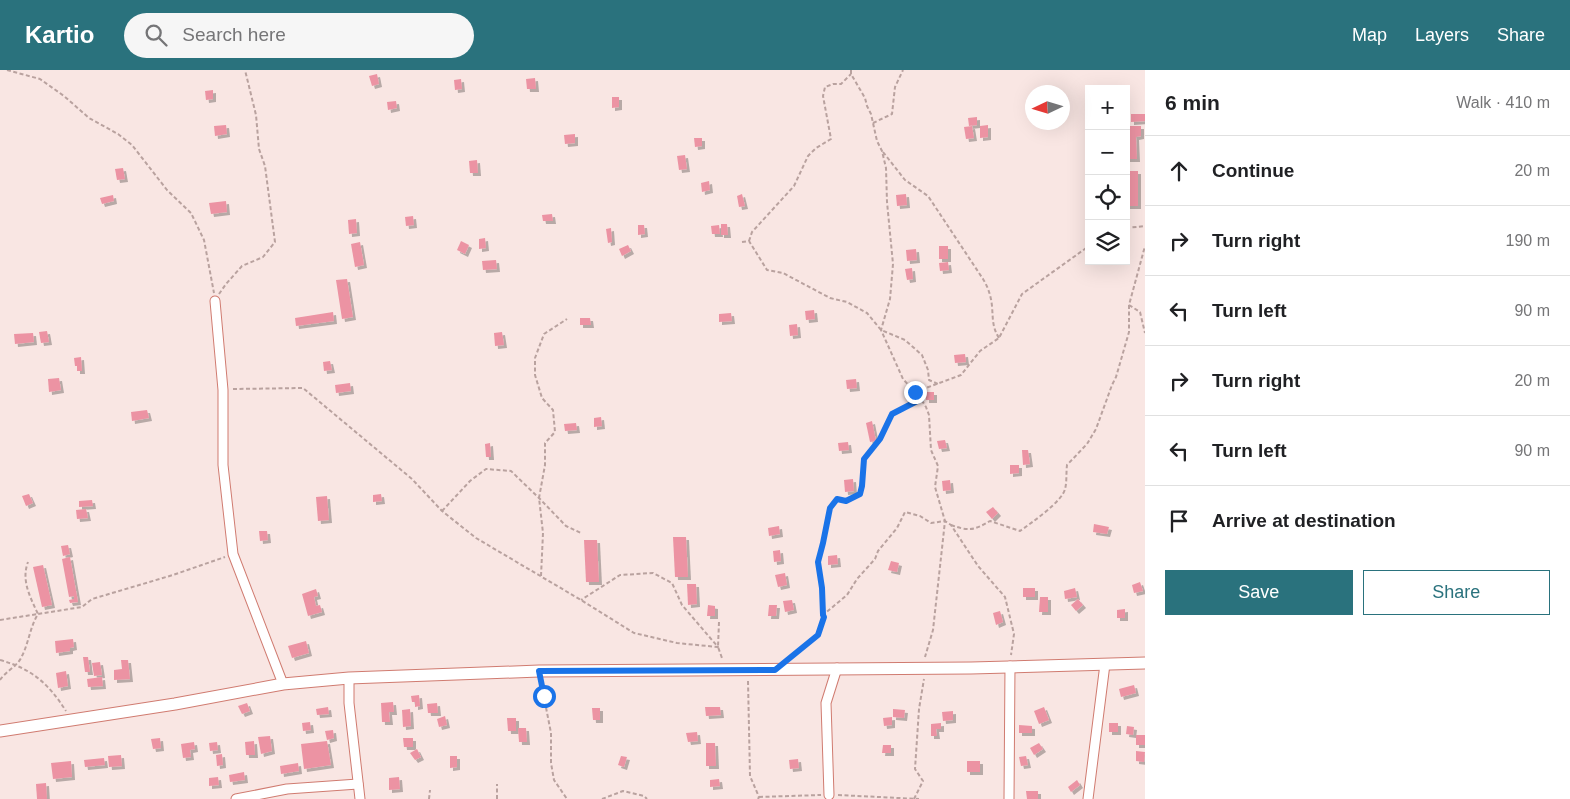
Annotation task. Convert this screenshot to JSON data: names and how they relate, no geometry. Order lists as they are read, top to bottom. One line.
{"north":"left","page":{"header":"Kartio","search":"Search here","nav":["Map","Layers","Share"],"heading":["6 min","Walk · 410 m"],"map_buttons":["+","−"],"list":[["Continue","20 m"],["Turn right","190 m"],["Turn left","90 m"],["Turn right","20 m"],["Turn left","90 m"],"Arrive at destination"],"buttons":["Save","Share"]}}
